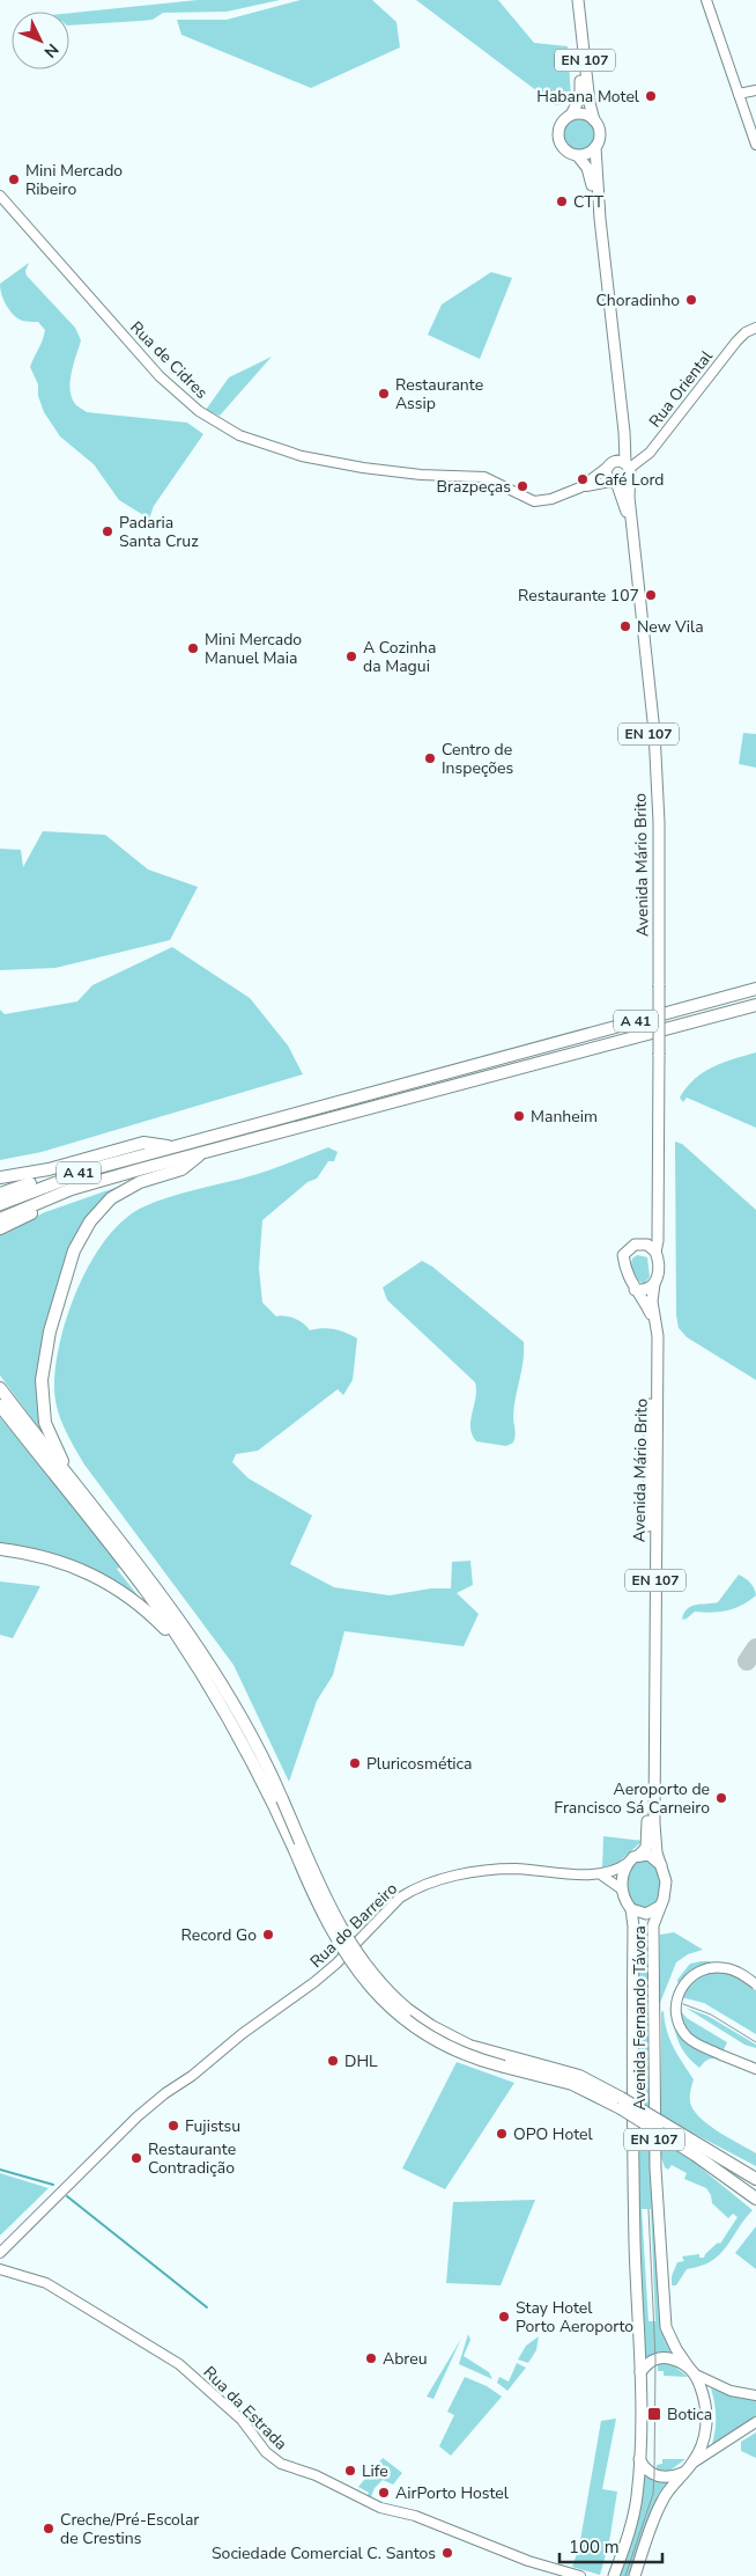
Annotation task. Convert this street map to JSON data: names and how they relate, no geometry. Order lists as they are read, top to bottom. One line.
{"streets":{"highway":["A 41"],"main road":["EN 107","Rua de Cidres","Rua Oriental","Avenida Mário Brito","Rua do Barreiro","Avenida Fernando Távora","Rua da Estrada"]},"crossings":[["EN 107","Avenida Mário Brito"],["EN 107","Rua do Barreiro"],["EN 107","Avenida Fernando Távora"],["Rua Oriental","Avenida Mário Brito"],["Avenida Mário Brito","Rua do Barreiro"],["Avenida Mário Brito","Avenida Fernando Távora"],["Rua do Barreiro","Avenida Fernando Távora"]],"places":{"other":["Habana Motel","Mini Mercado Ribeiro","CTT","Choradinho","Restaurante Assip","Café Lord","Brazpeças","Padaria Santa Cruz","Restaurante 107","New Vila","Mini Mercado Manuel Maia","A Cozinha da Magui","Centro de Inspeções","Manheim","Pluricosmética","Aeroporto de Francisco Sá Carneiro","Record Go","DHL","Fujistsu","OPO Hotel","Restaurante Contradição","Stay Hotel Porto Aeroporto","Abreu","Life","AirPorto Hostel","Creche/Pré-Escolar de Crestins","Sociedade Comercial C. Santos"],"transit":["Botica"]},"scale_bar":"100 m","north":"bottom right"}
